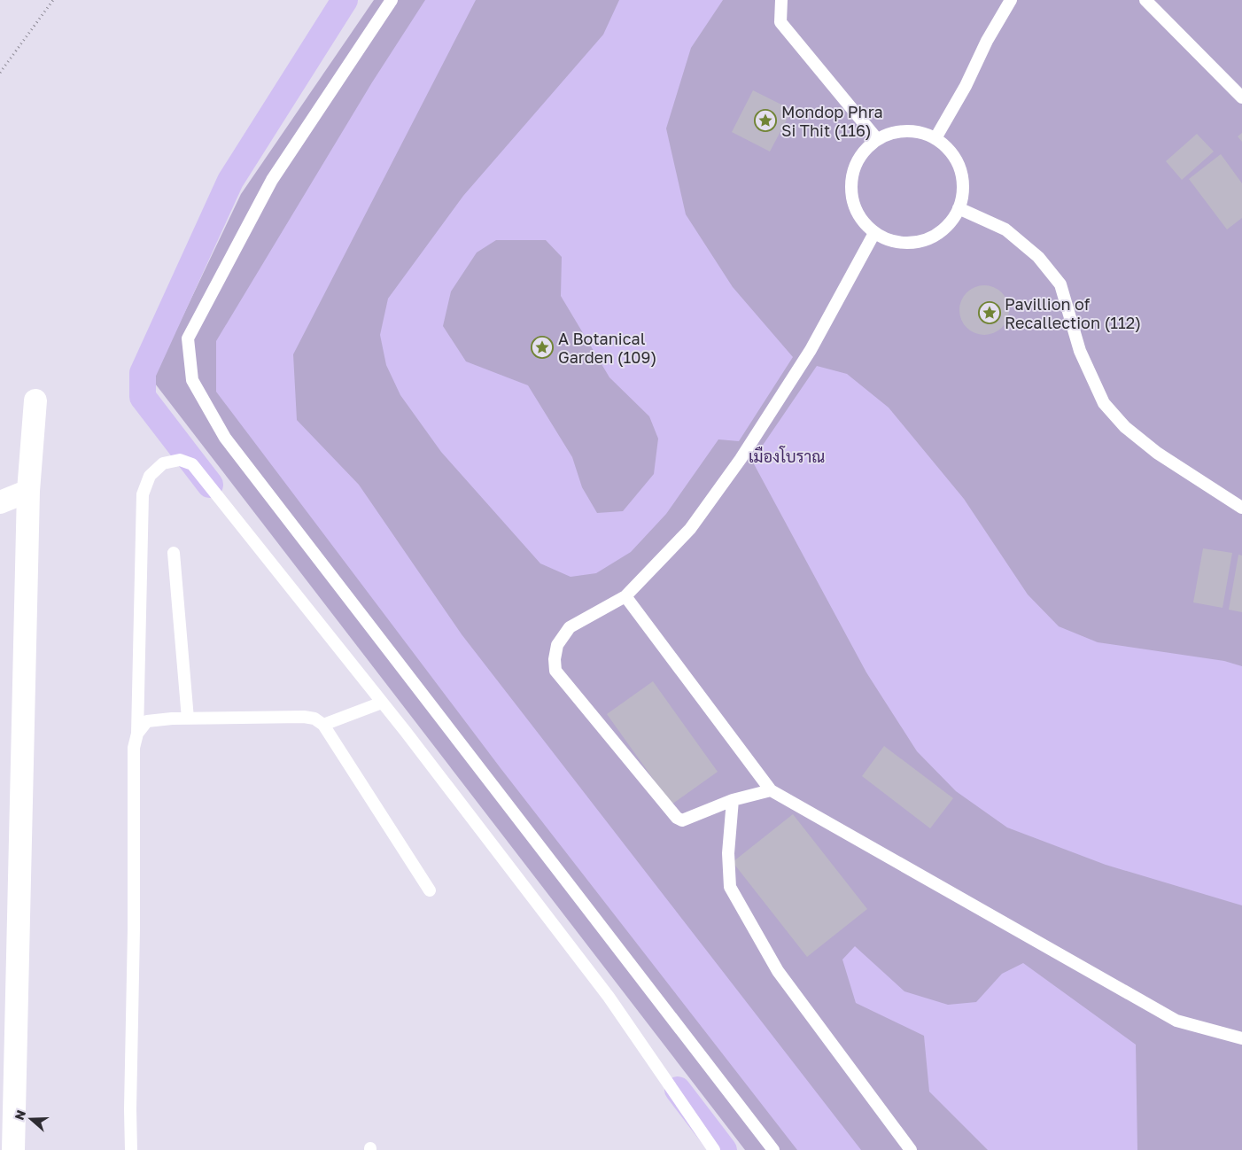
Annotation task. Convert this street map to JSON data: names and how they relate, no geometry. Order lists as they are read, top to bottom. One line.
{"parks":["เมืองโบราณ"],"places":{"place":["Mondop Phra Si Thit (116)","Pavillion of Recallection (112)","A Botanical Garden (109)"]},"north":"left"}
